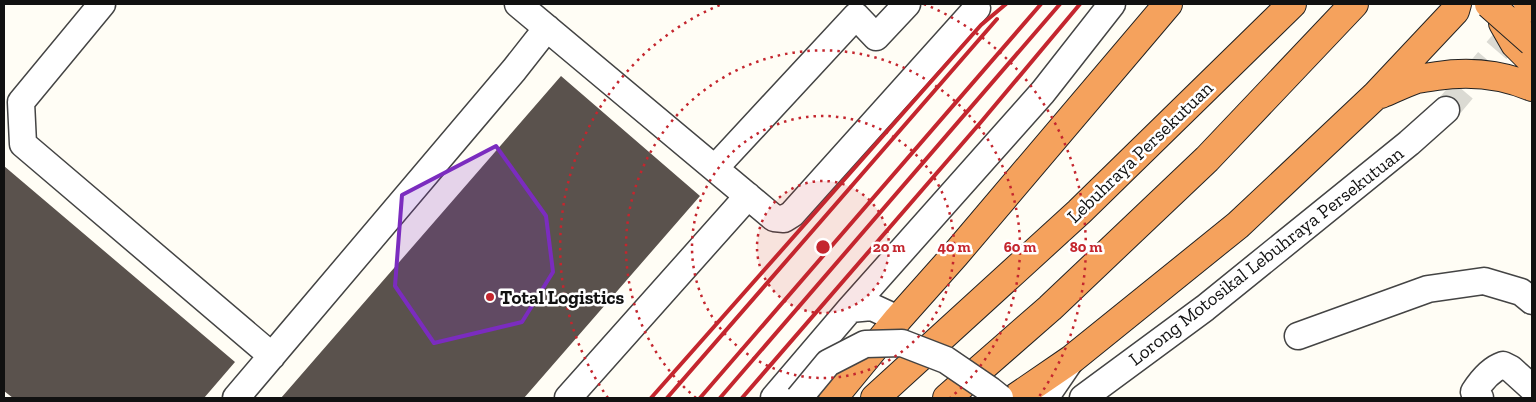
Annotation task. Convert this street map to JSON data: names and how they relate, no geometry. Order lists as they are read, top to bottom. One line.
{"streets":{"highway":["Lebuhraya Persekutuan"],"street":["Lorong Motosikal Lebuhraya Persekutuan"]},"places":["Total Logistics"],"rings":["20 m","40 m","60 m","80 m"]}
